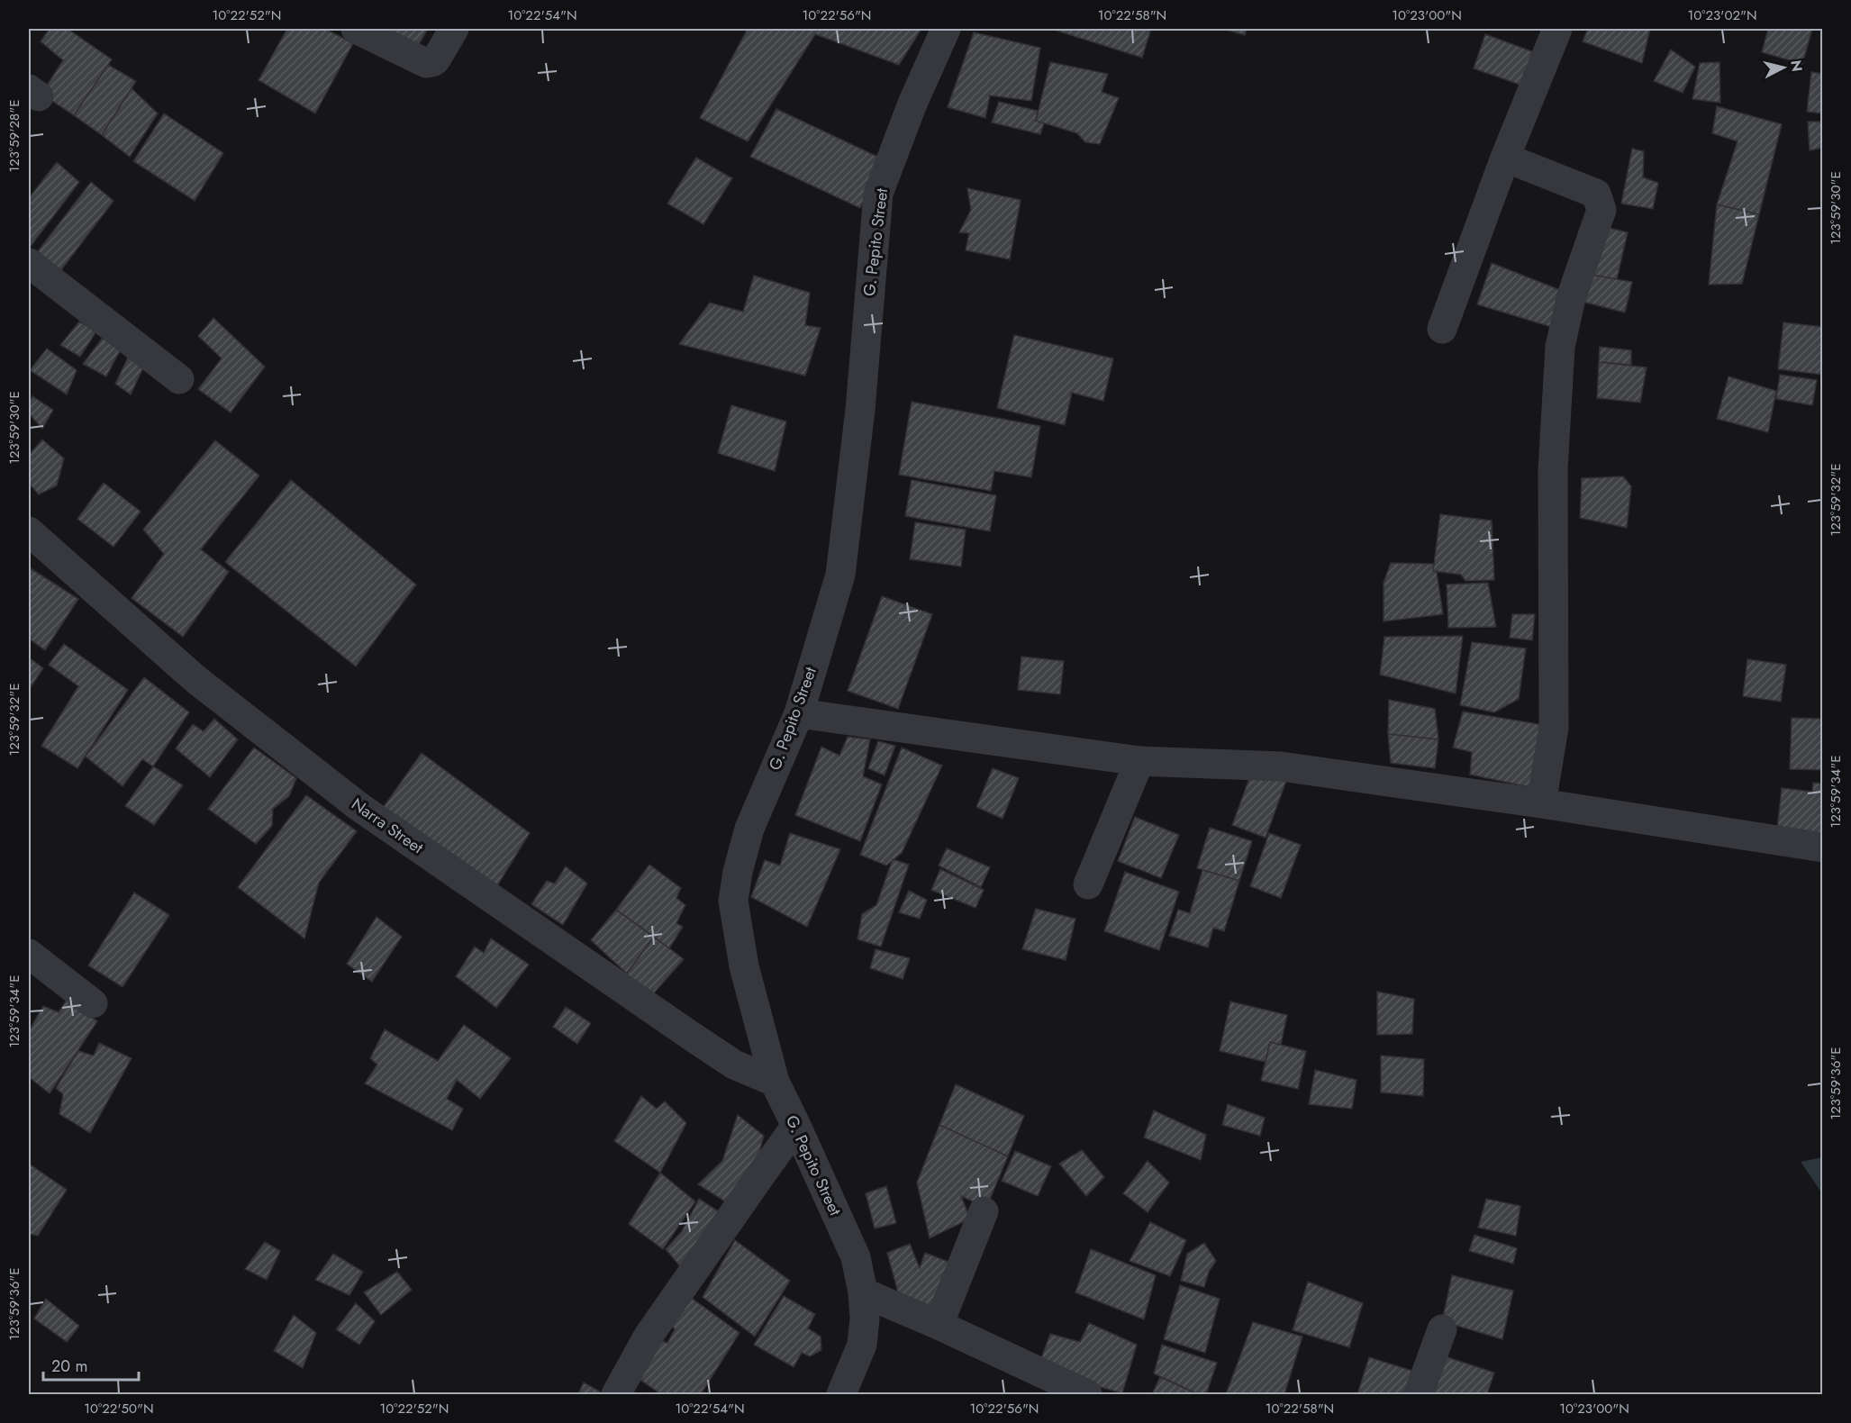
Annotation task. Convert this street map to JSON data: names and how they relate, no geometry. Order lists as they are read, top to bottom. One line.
{"streets":{"street":["G. Pepito Street","Narra Street"]},"crossings":[["G. Pepito Street","Narra Street"]],"scale_bar":"20 m","north":"right","coordinates":["10°22'52\"N","10°22'54\"N","10°22'56\"N","10°22'58\"N","10°23'00\"N","10°23'02\"N","123°59'28\"E","123°59'30\"E","123°59'32\"E","123°59'34\"E","123°59'36\"E","10°22'50\"N"]}
